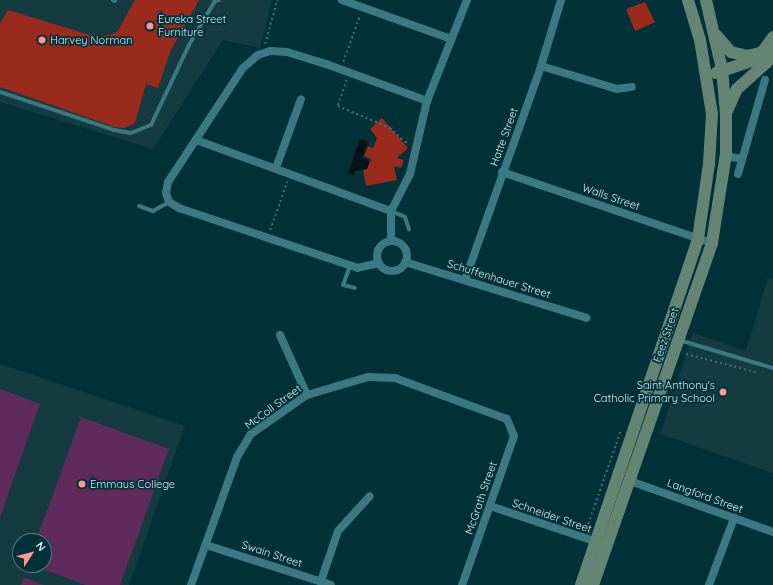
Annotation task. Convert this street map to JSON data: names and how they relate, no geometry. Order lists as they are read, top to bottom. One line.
{"streets":{"main road":["Feez Street"],"street":["Hatte Street","Walls Street","Schuffenhauer Street","McColl Street","Langford Street","McGrath Street","Schneider Street","Swain Street"]},"crossings":[["Hatte Street","Walls Street"],["Hatte Street","Schuffenhauer Street"],["Walls Street","Feez Street"],["Feez Street","Langford Street"],["Feez Street","Schneider Street"],["McColl Street","McGrath Street"],["McColl Street","Swain Street"],["McGrath Street","Schneider Street"]],"places":["Eureka Street Furniture","Harvey Norman","Saint Anthony's Catholic Primary School","Emmaus College"],"north":"top right"}
